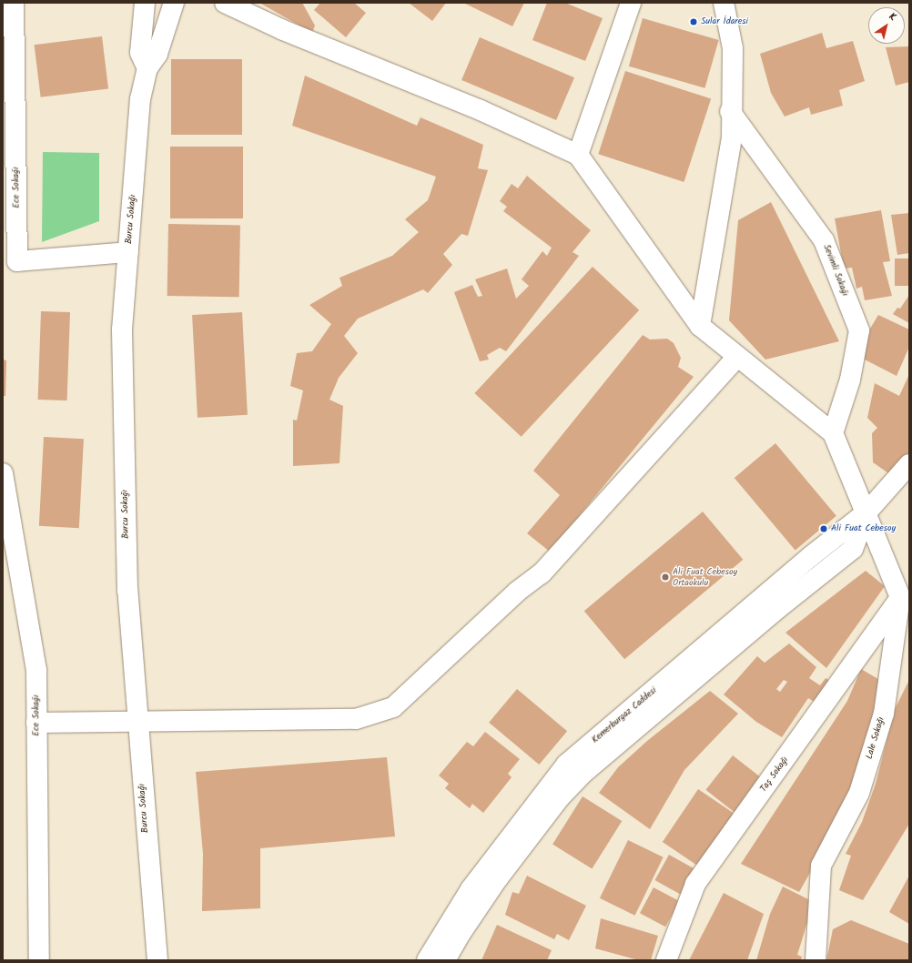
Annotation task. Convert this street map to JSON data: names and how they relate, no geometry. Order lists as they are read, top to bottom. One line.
{"streets":{"street":["Ece Sokağı","Burcu Sokağı","Sevimli Sokağı","Kemerburgaz Caddesi","Lale Sokağı","Taş Sokağı"]},"crossings":[["Ece Sokağı","Burcu Sokağı"],["Kemerburgaz Caddesi","Lale Sokağı"],["Lale Sokağı","Taş Sokağı"]],"places":["Sular İdaresi","Ali Fuat Cebesoy","Ali Fuat Cebesoy Ortaokulu"],"north":"top right"}
